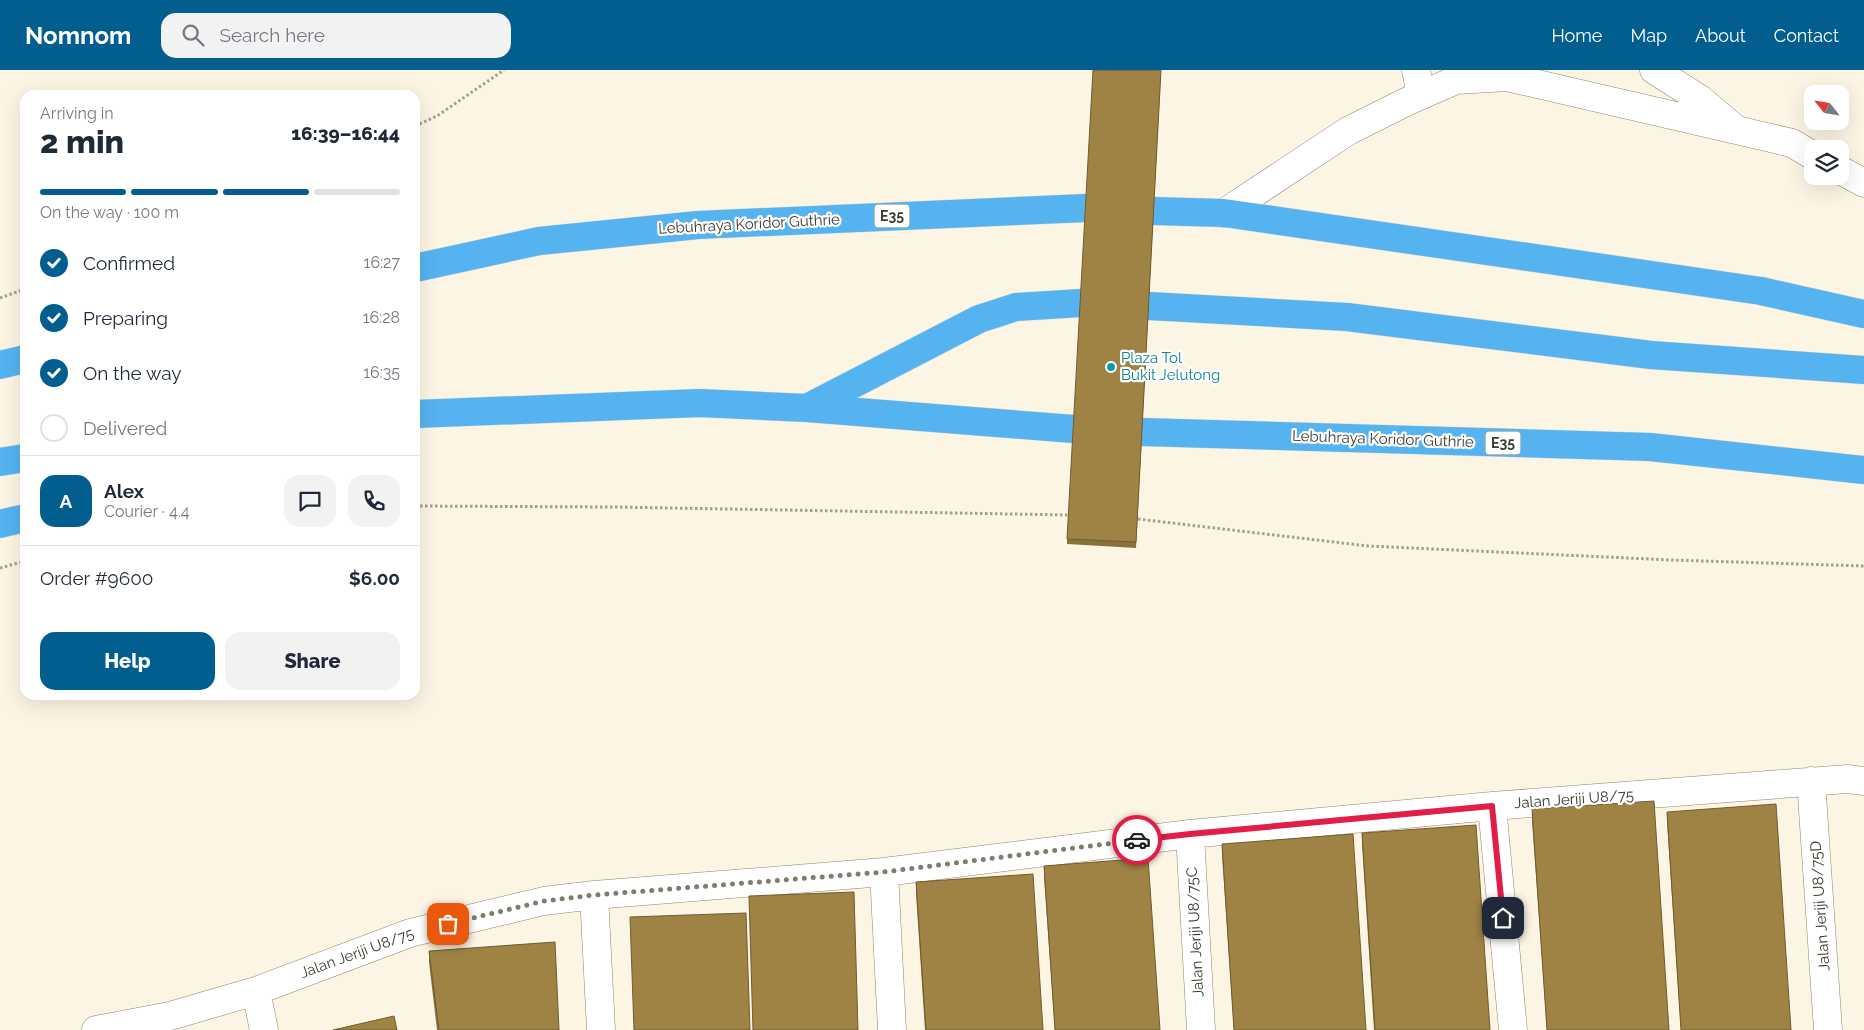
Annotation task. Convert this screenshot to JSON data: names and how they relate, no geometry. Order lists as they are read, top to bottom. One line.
{"streets":{"highway":["E35","Lebuhraya Koridor Guthrie"],"street":["Jalan Jeriji U8/75","Jalan Jeriji U8/75D","Jalan Jeriji U8/75C"]},"crossings":[["Jalan Jeriji U8/75","Jalan Jeriji U8/75D"],["Jalan Jeriji U8/75","Jalan Jeriji U8/75C"]],"places":["Plaza Tol Bukit Jelutong"],"north":"top left","page":{"header":"Nomnom","search":"Search here","nav":["Home","Map","About","Contact"],"heading":["2 min","Arriving in","16:39–16:44"],"panel":["Alex","Courier · 4.4","Order #9600","$6.00"],"bar":"On the way · 100 m","list":[["Confirmed","16:27"],["Preparing","16:28"],["On the way","16:35"],"Delivered"],"round":"A","buttons":["Help","Share"]}}
